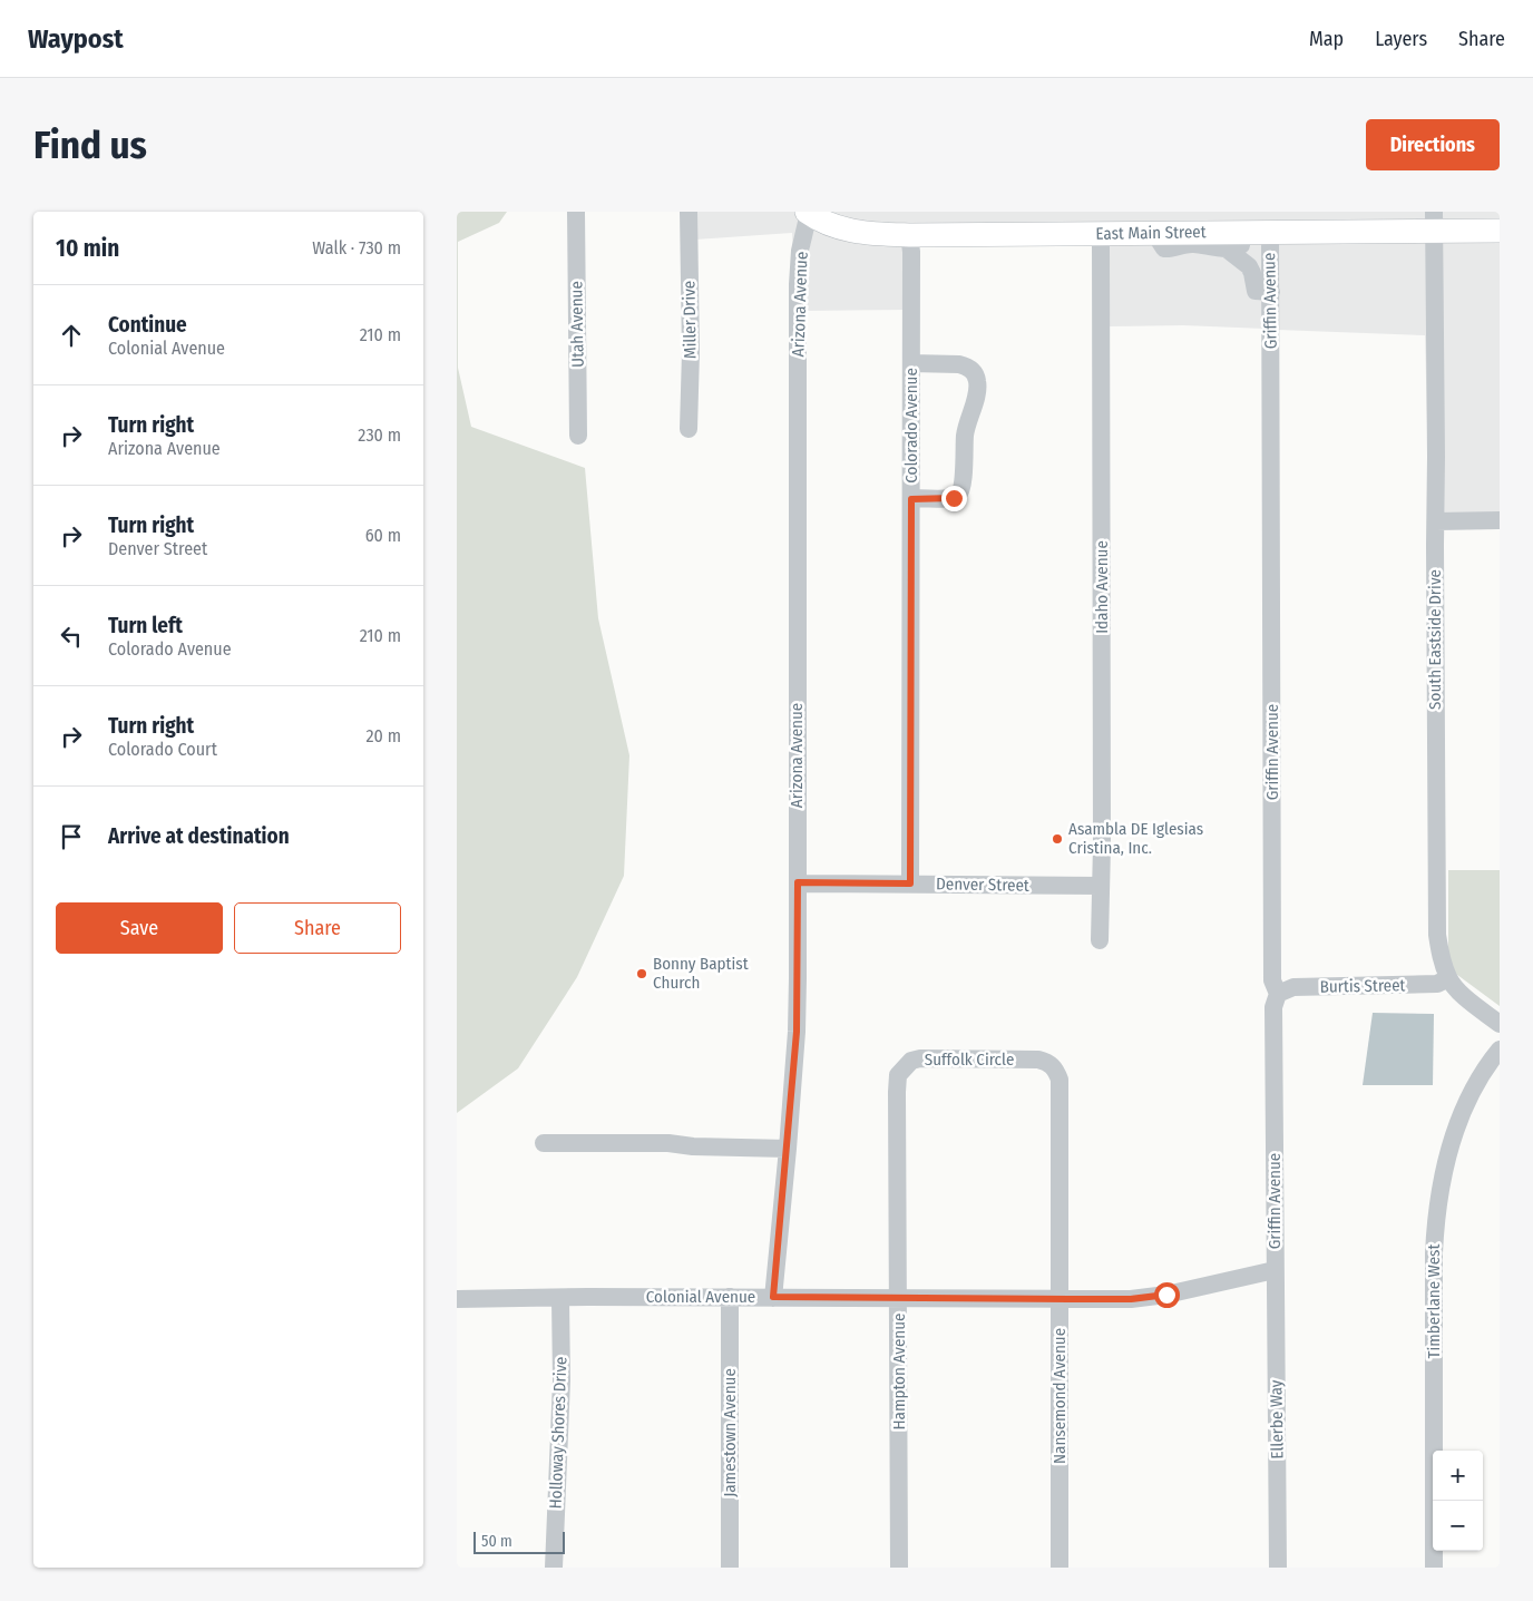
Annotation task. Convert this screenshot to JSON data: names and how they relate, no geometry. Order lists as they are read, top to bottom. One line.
{"streets":{"main road":["East Main Street"],"street":["Griffin Avenue","Arizona Avenue","Miller Drive","Utah Avenue","Colorado Avenue","Idaho Avenue","South Eastside Drive","Denver Street","Burtis Street","Suffolk Circle","Colonial Avenue","Timberlane West","Hampton Avenue","Nansemond Avenue","Ellerbe Way","Holloway Shores Drive","Jamestown Avenue"]},"crossings":[["East Main Street","Griffin Avenue"],["East Main Street","Arizona Avenue"],["East Main Street","Colorado Avenue"],["East Main Street","Idaho Avenue"],["East Main Street","South Eastside Drive"],["Griffin Avenue","Burtis Street"],["Griffin Avenue","Colonial Avenue"],["Griffin Avenue","Ellerbe Way"],["Arizona Avenue","Denver Street"],["Arizona Avenue","Colonial Avenue"],["Colorado Avenue","Denver Street"],["Idaho Avenue","Denver Street"],["South Eastside Drive","Burtis Street"],["Suffolk Circle","Hampton Avenue"],["Suffolk Circle","Nansemond Avenue"],["Colonial Avenue","Hampton Avenue"],["Colonial Avenue","Nansemond Avenue"],["Colonial Avenue","Ellerbe Way"],["Colonial Avenue","Holloway Shores Drive"],["Colonial Avenue","Jamestown Avenue"]],"places":["Asambla DE Iglesias Cristina, Inc.","Bonny Baptist Church"],"scale_bar":"50 m","page":{"header":"Waypost","nav":["Map","Layers","Share"],"buttons":["Directions",["Save","Share"]],"title":"Find us","heading":["10 min","Walk · 730 m"],"list":[["Continue","Colonial Avenue","210 m"],["Turn right","Arizona Avenue","230 m"],["Turn right","Denver Street","60 m"],["Turn left","Colorado Avenue","210 m"],["Turn right","Colorado Court","20 m"],"Arrive at destination"],"map_buttons":["+","−"],"scale":"50 m"}}
